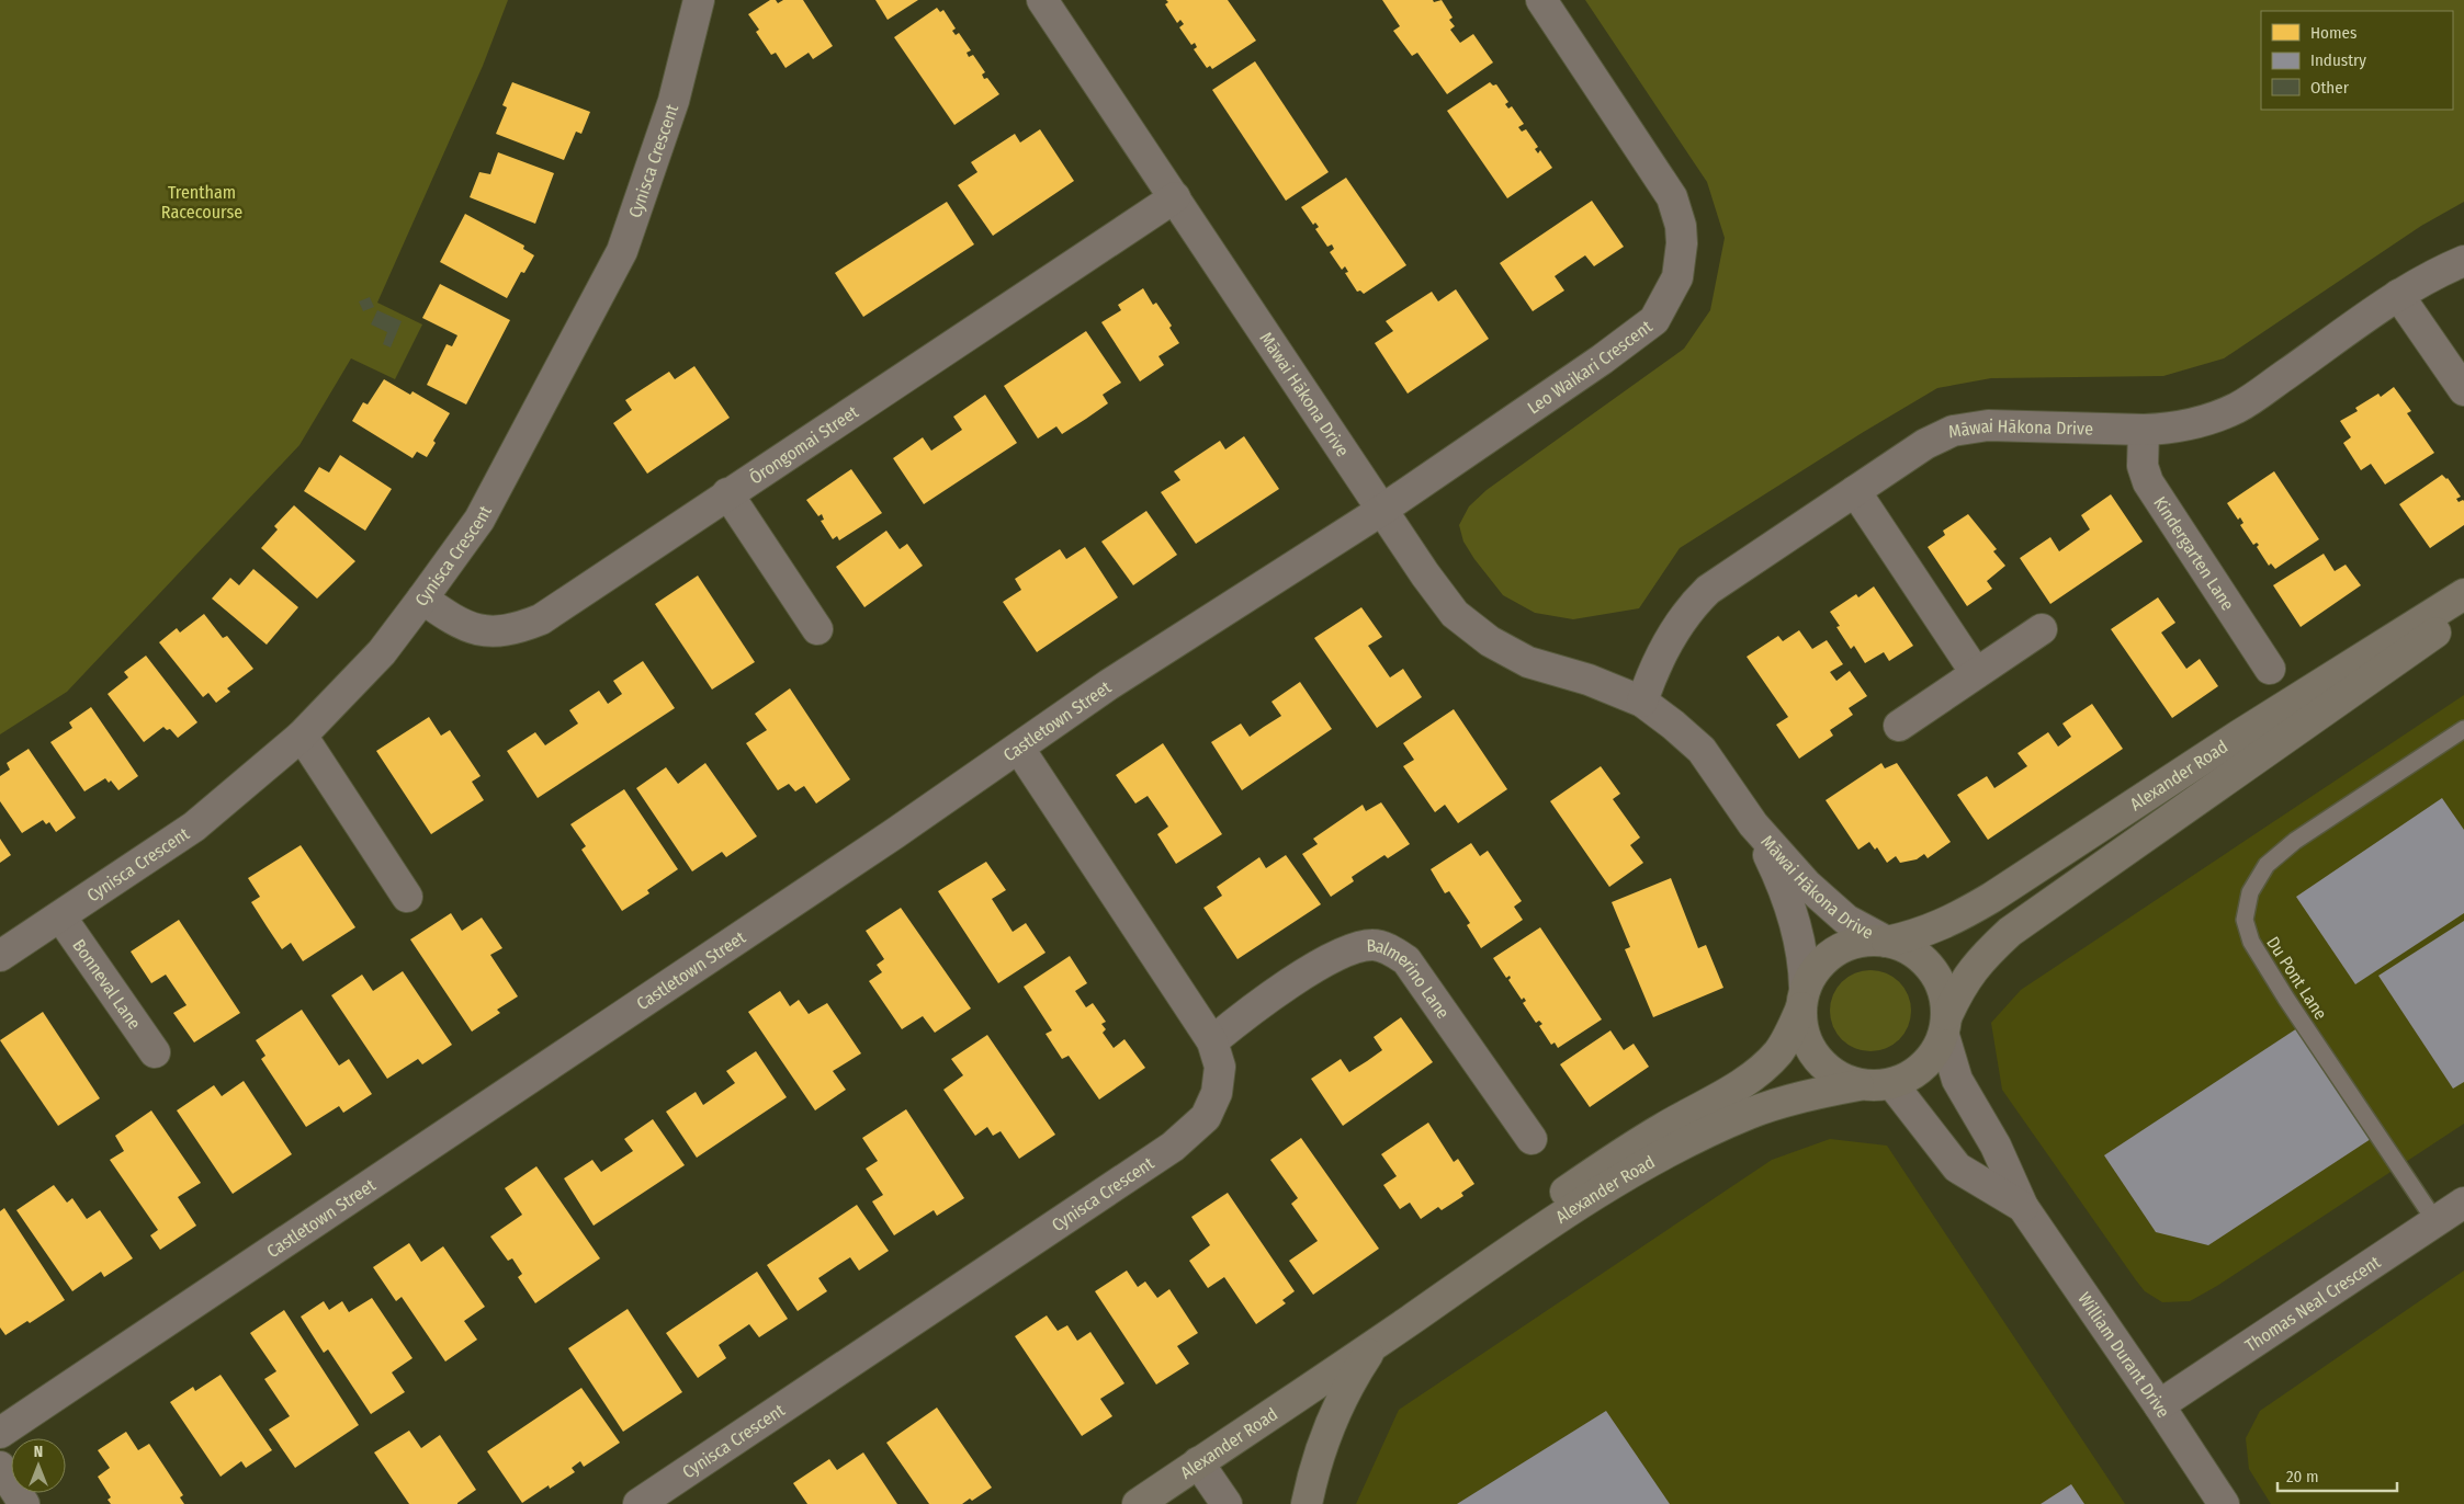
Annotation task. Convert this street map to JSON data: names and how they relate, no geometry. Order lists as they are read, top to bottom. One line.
{"streets":{"street":["Cynisca Crescent","Leo Waikari Crescent","Māwai Hākona Drive","Ōrongomai Street","Kindergarten Lane","Castletown Street","Alexander Road","Bonneval Lane","Balmerino Lane","Thomas Neal Crescent","William Durant Drive"],"lane":["Du Pont Lane"]},"crossings":[["Cynisca Crescent","Ōrongomai Street"],["Cynisca Crescent","Castletown Street"],["Cynisca Crescent","Bonneval Lane"],["Cynisca Crescent","Balmerino Lane"],["Leo Waikari Crescent","Māwai Hākona Drive"],["Leo Waikari Crescent","Castletown Street"],["Māwai Hākona Drive","Ōrongomai Street"],["Māwai Hākona Drive","Kindergarten Lane"],["Māwai Hākona Drive","Castletown Street"],["Māwai Hākona Drive","Alexander Road"],["Māwai Hākona Drive","William Durant Drive"],["Alexander Road","William Durant Drive"],["Du Pont Lane","Thomas Neal Crescent"],["Thomas Neal Crescent","William Durant Drive"]],"parks":["Trentham Racecourse"],"legend":["Homes","Industry","Other"],"scale_bar":"20 m","north":"top"}
